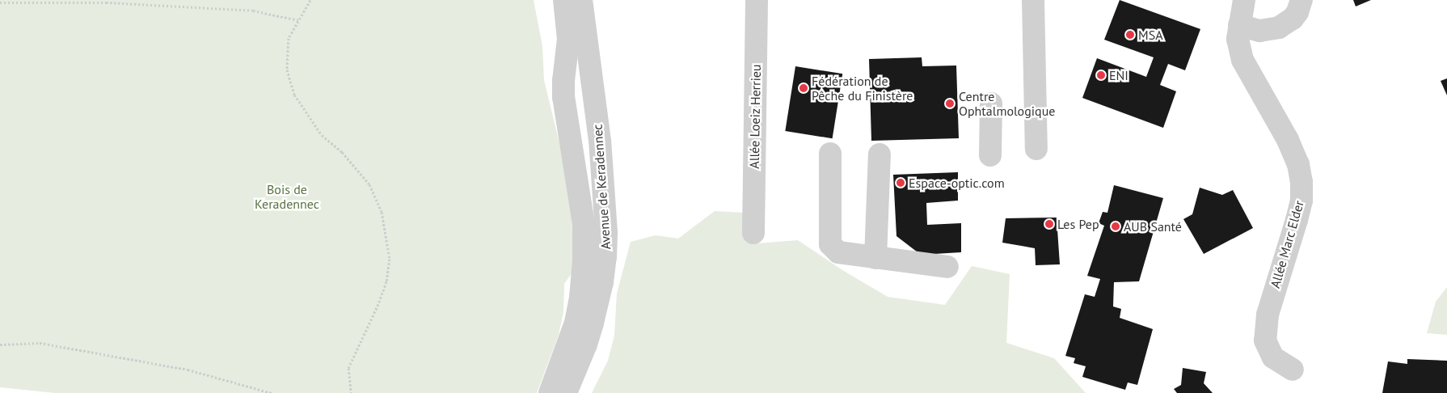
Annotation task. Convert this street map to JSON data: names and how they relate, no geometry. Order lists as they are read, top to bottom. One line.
{"streets":{"street":["Allée Loeiz Herrieu","Avenue de Keradennec","Allée Marc Elder"]},"parks":["Bois de Keradennec"],"places":["MSA","ENI","Fédération de Pêche du Finistère","Centre Ophtalmologique","Espace-optic.com","Les Pep","AUB Santé"]}
